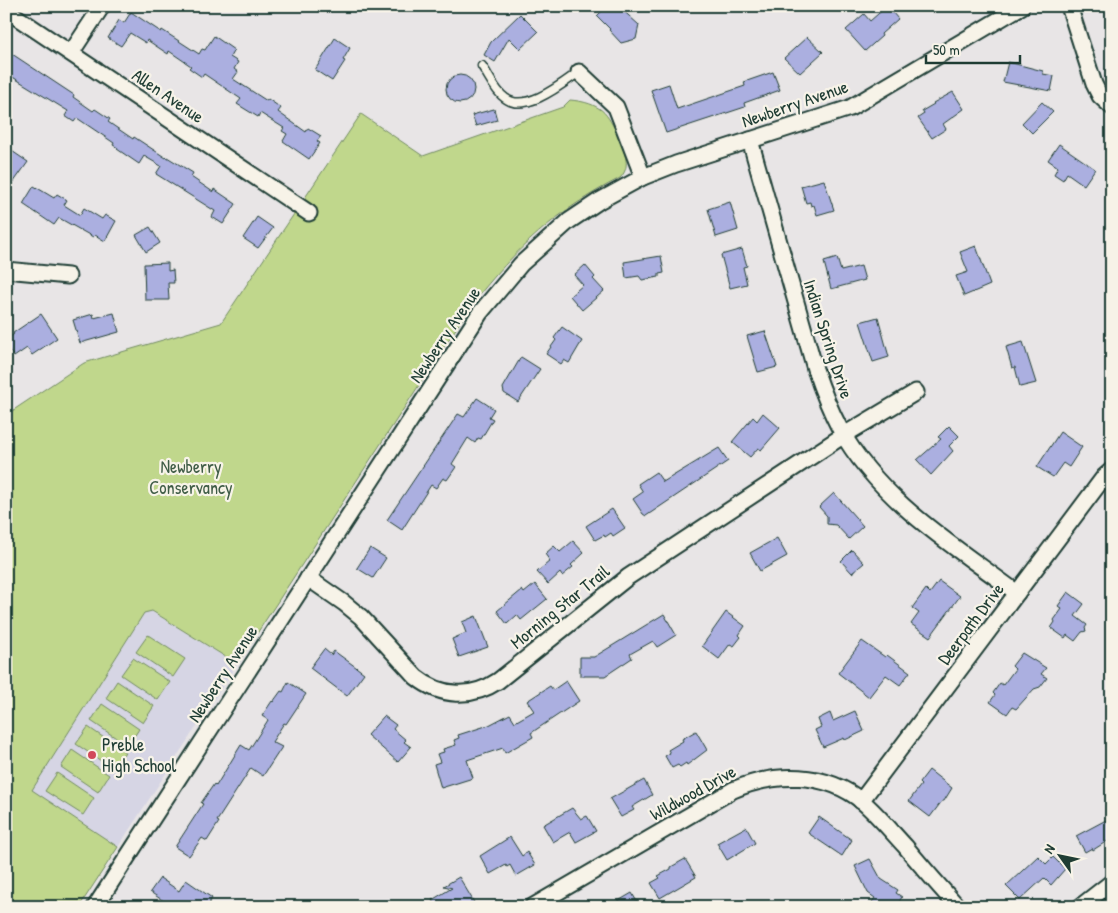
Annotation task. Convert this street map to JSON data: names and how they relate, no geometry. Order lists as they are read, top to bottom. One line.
{"streets":{"street":["Allen Avenue","Newberry Avenue","Indian Spring Drive","Morning Star Trail","Deerpath Drive","Wildwood Drive"]},"crossings":[["Newberry Avenue","Indian Spring Drive"],["Newberry Avenue","Morning Star Trail"],["Indian Spring Drive","Morning Star Trail"],["Indian Spring Drive","Deerpath Drive"],["Deerpath Drive","Wildwood Drive"]],"parks":["Newberry Conservancy"],"places":["Preble High School"],"scale_bar":"50 m","north":"top left"}
